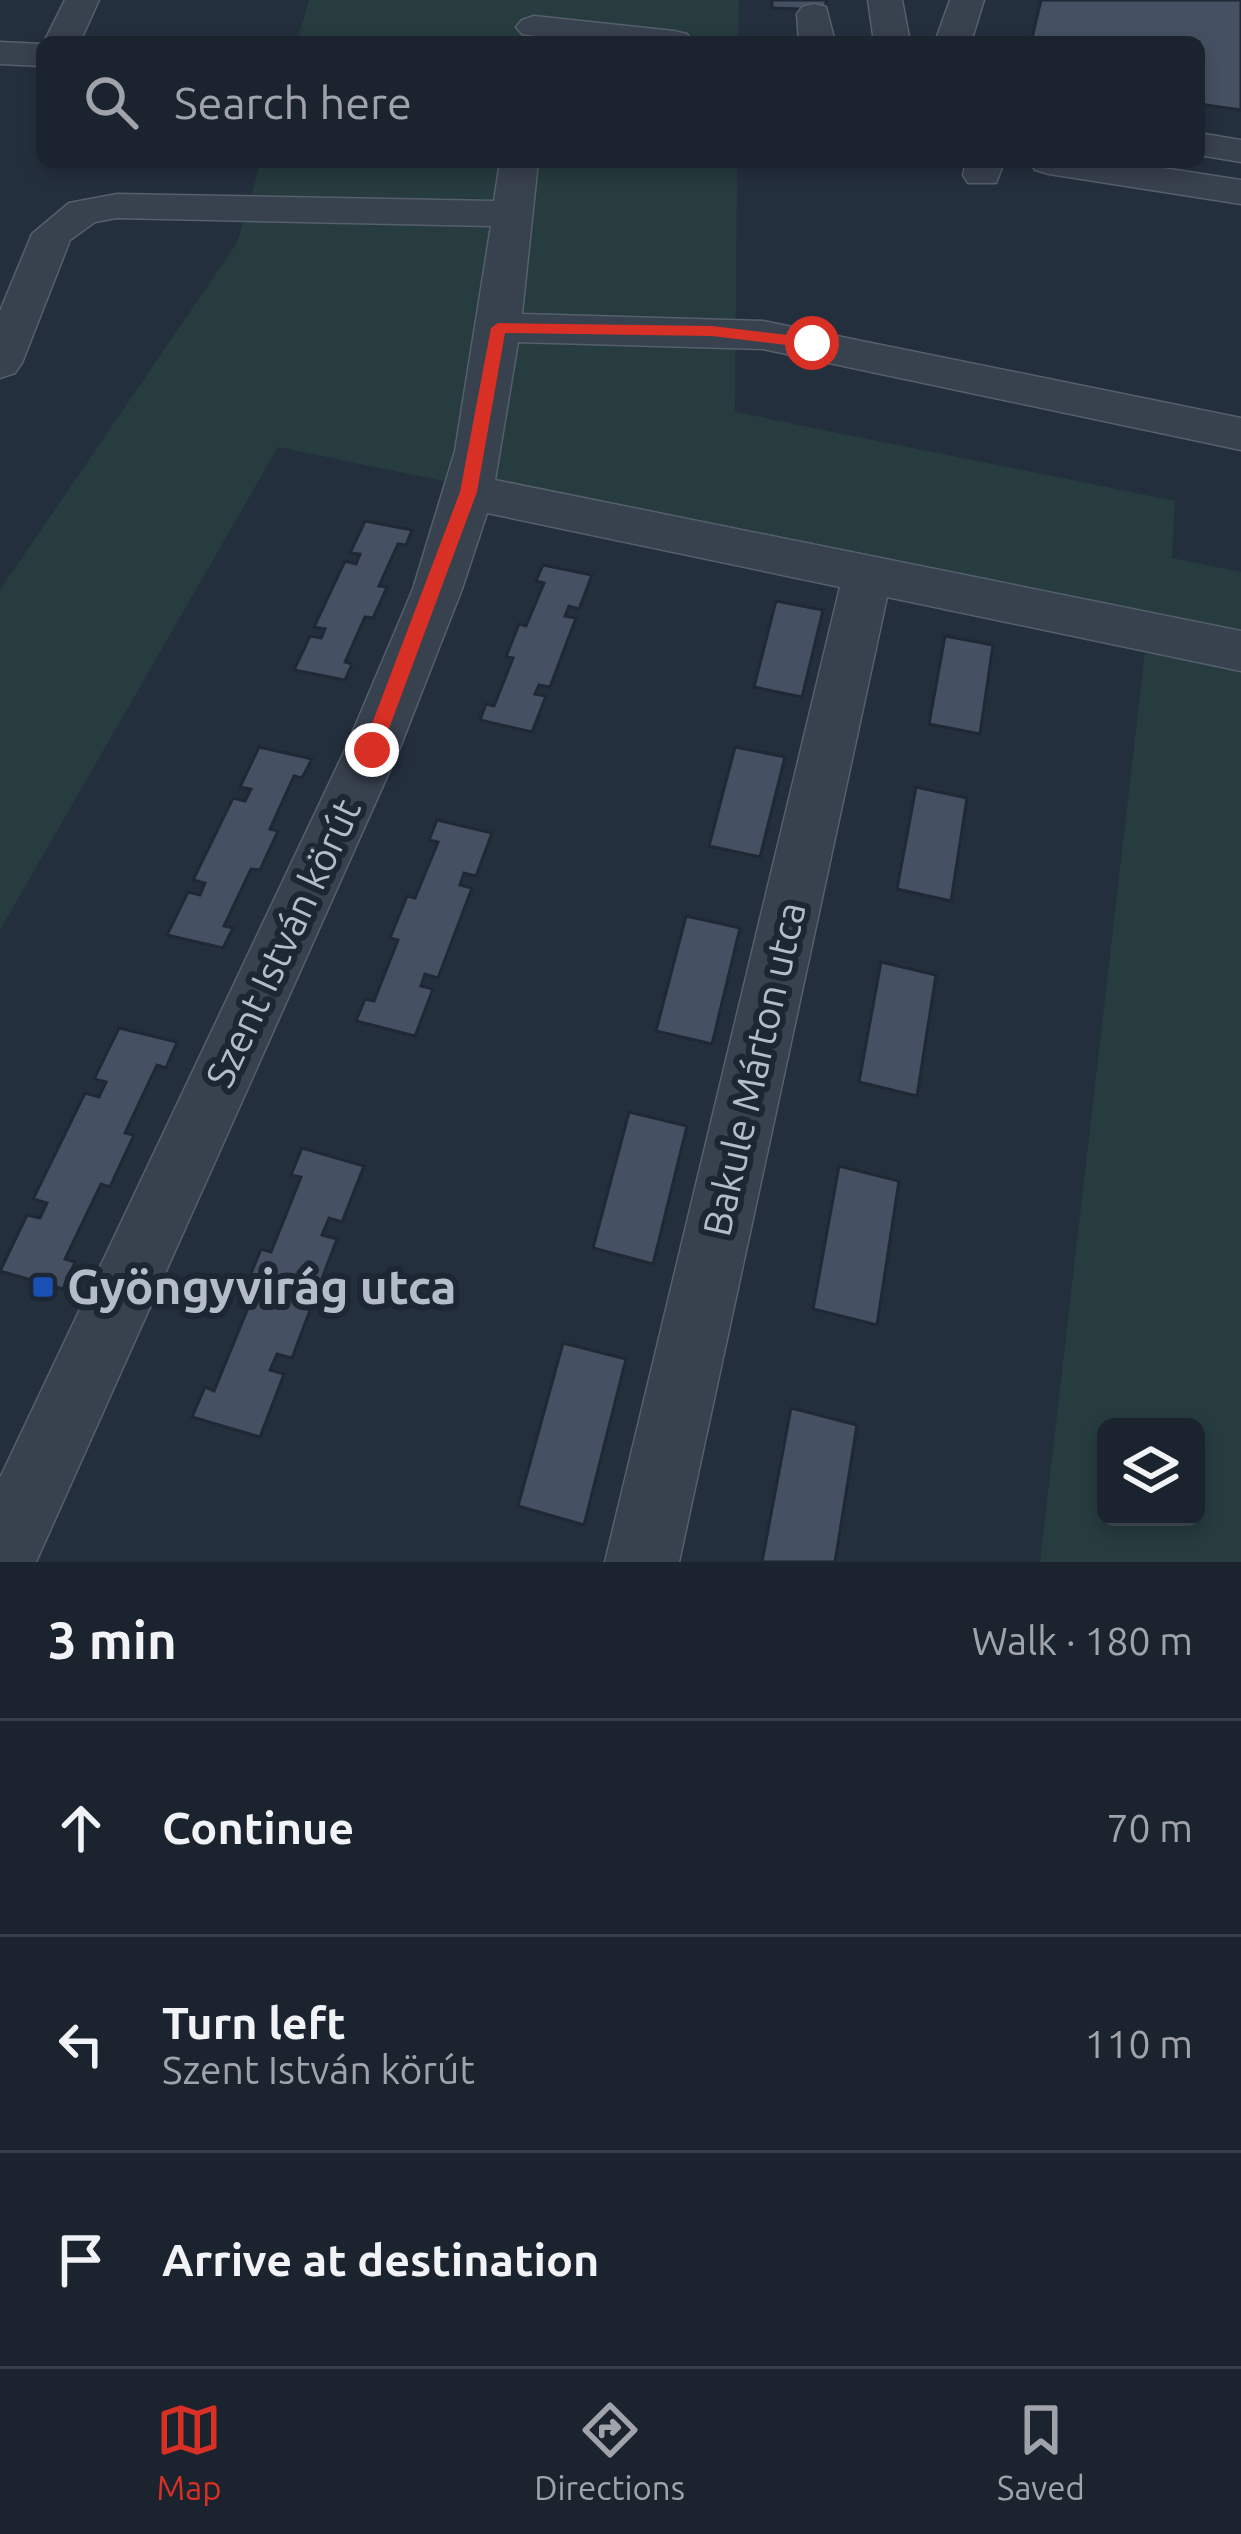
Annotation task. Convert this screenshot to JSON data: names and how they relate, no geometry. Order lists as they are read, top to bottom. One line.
{"streets":{"street":["Szent István körút","Bakule Márton utca"]},"places":{"transit":["Gyöngyvirág utca"]},"page":{"search":"Search here","heading":["3 min","Walk · 180 m"],"list":[["Continue","70 m"],["Turn left","Szent István körút","110 m"],"Arrive at destination"],"nav":["Map","Directions","Saved"]}}
